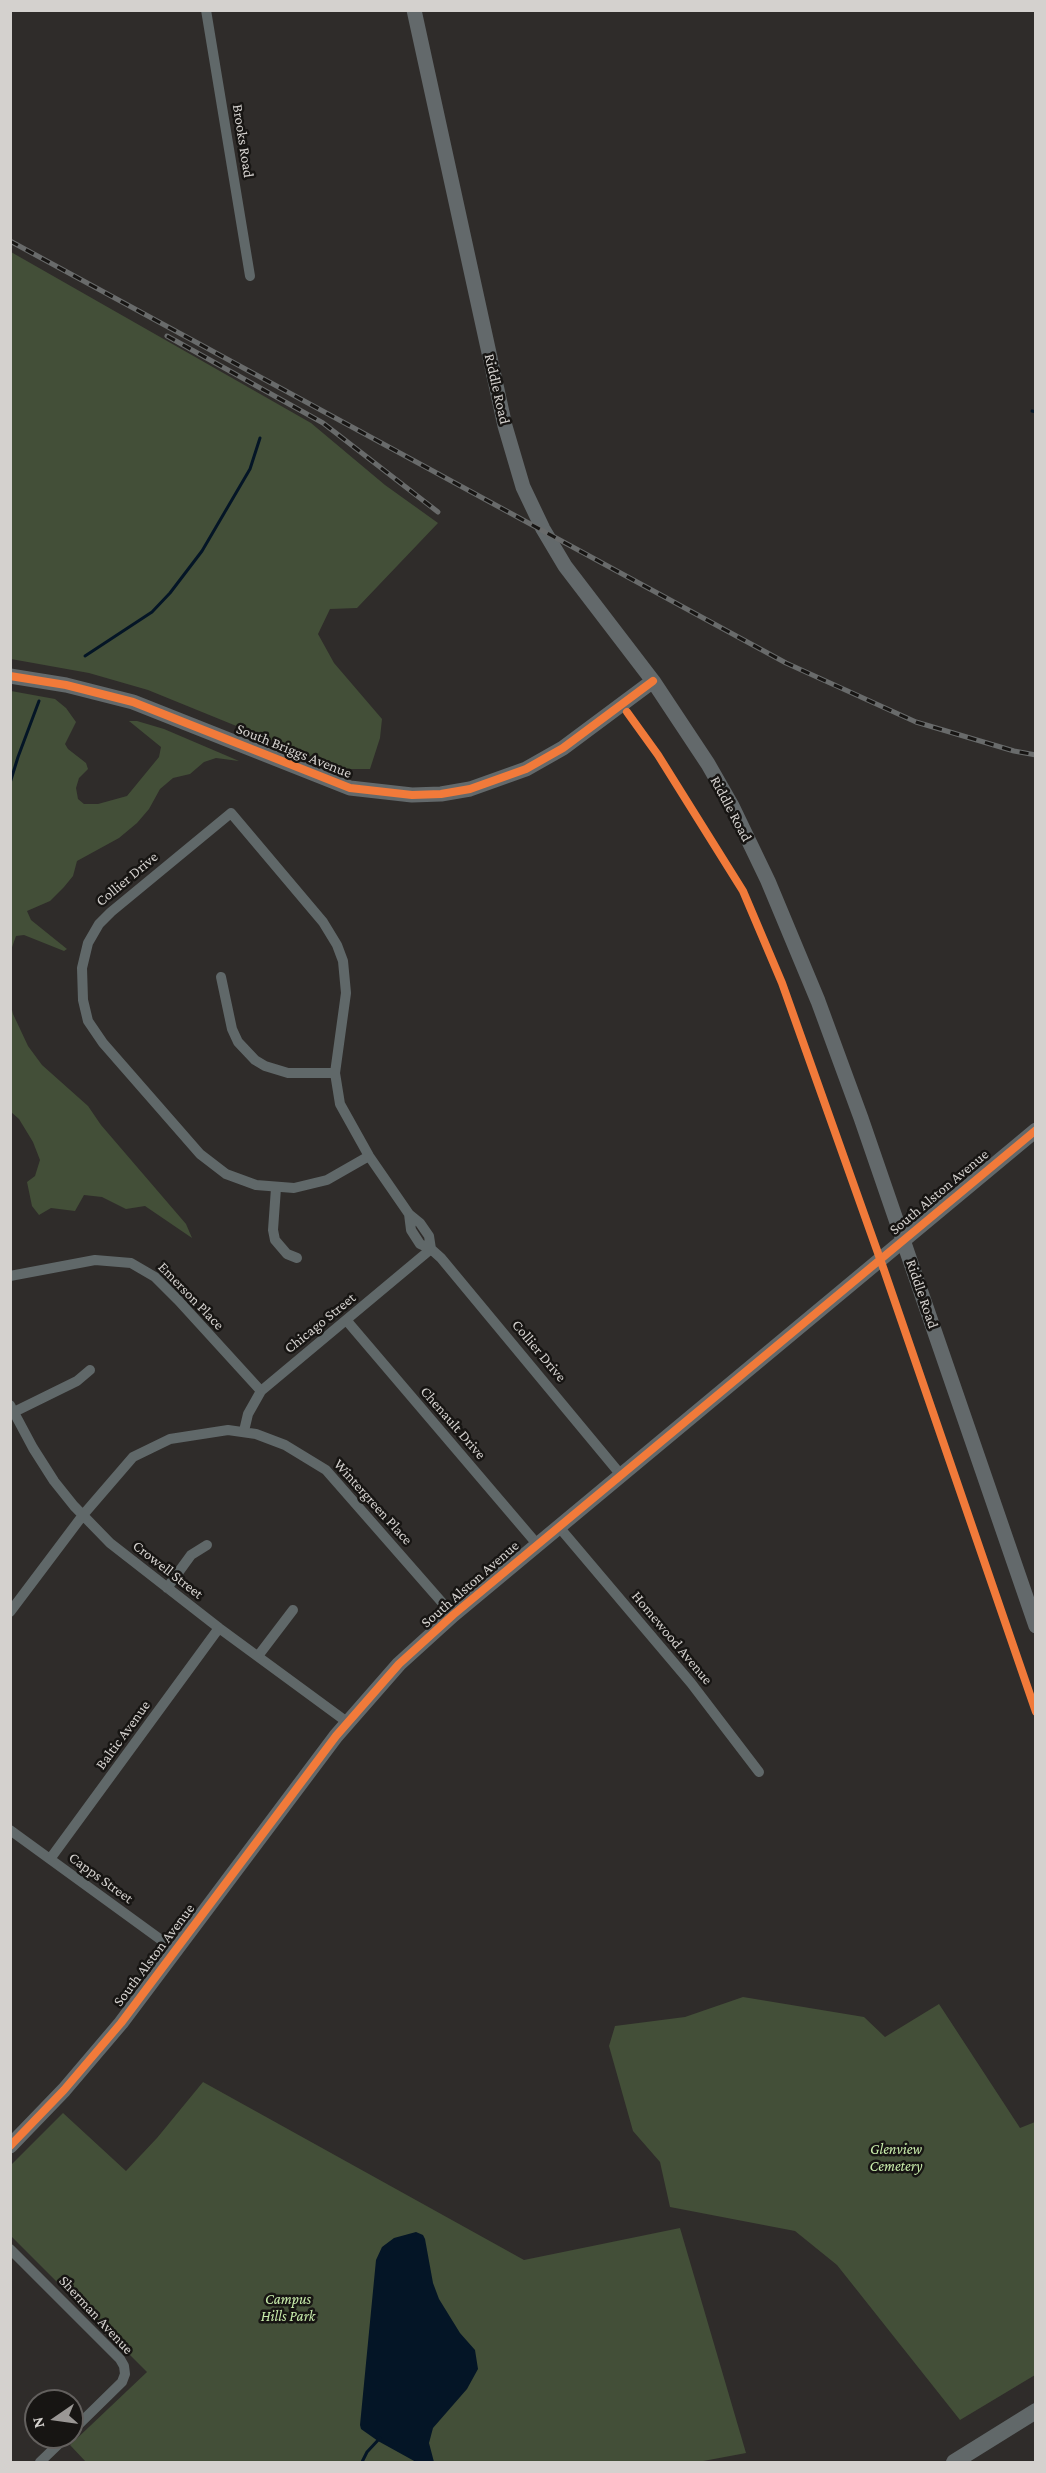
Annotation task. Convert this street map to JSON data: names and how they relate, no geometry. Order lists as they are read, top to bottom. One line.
{"streets":{"street":["Brooks Road","Riddle Road","South Briggs Avenue","Collier Drive","South Alston Avenue","Emerson Place","Chicago Street","Chenault Drive","Wintergreen Place","Crowell Street","Homewood Avenue","Baltic Avenue","Capps Street","Sherman Avenue"]},"crossings":[["Riddle Road","South Briggs Avenue"],["Riddle Road","South Alston Avenue"],["Collier Drive","South Alston Avenue"],["Collier Drive","Chicago Street"],["South Alston Avenue","Chenault Drive"],["South Alston Avenue","Wintergreen Place"],["South Alston Avenue","Crowell Street"],["South Alston Avenue","Homewood Avenue"],["South Alston Avenue","Capps Street"],["Emerson Place","Chicago Street"],["Chicago Street","Chenault Drive"],["Chicago Street","Wintergreen Place"],["Wintergreen Place","Crowell Street"],["Crowell Street","Baltic Avenue"],["Baltic Avenue","Capps Street"]],"parks":["Glenview Cemetery","Campus Hills Park"],"north":"left"}
